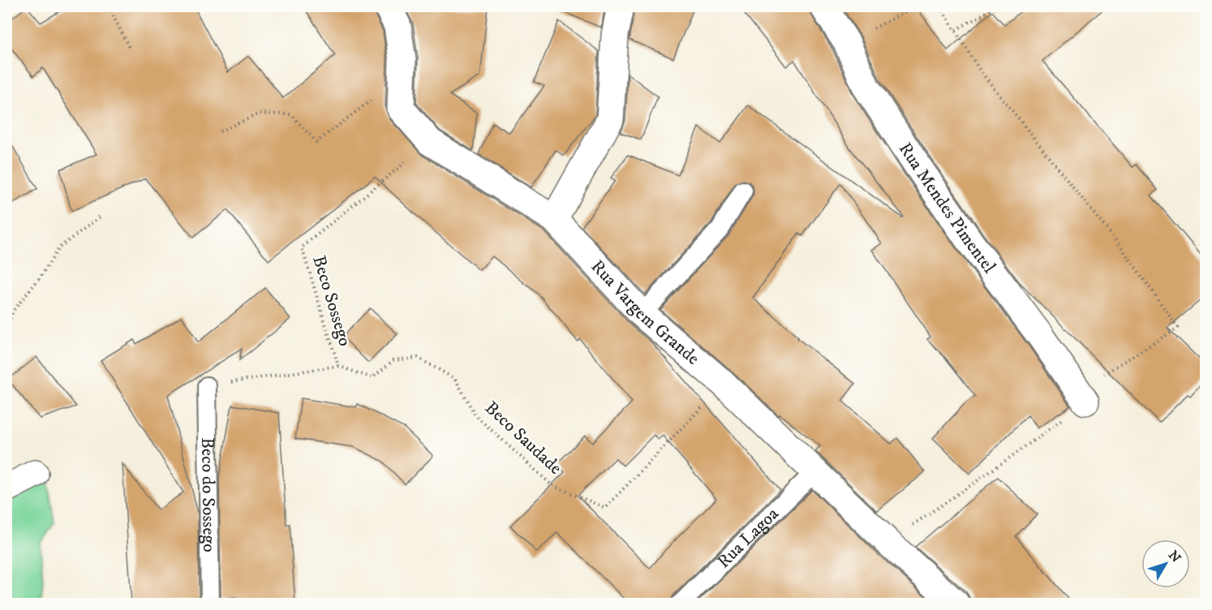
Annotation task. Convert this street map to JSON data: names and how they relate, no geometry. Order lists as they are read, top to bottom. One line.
{"streets":{"street":["Rua Mendes Pimentel","Rua Vargem Grande"],"lane":["Beco do Sossego","Rua Lagoa"],"path":["Beco Sossego","Beco Saudade"]},"crossings":[["Beco Sossego","Rua Vargem Grande"],["Beco Sossego","Beco Saudade"],["Beco Sossego","Beco do Sossego"],["Rua Vargem Grande","Beco Saudade"],["Rua Vargem Grande","Rua Lagoa"]],"north":"top right"}
